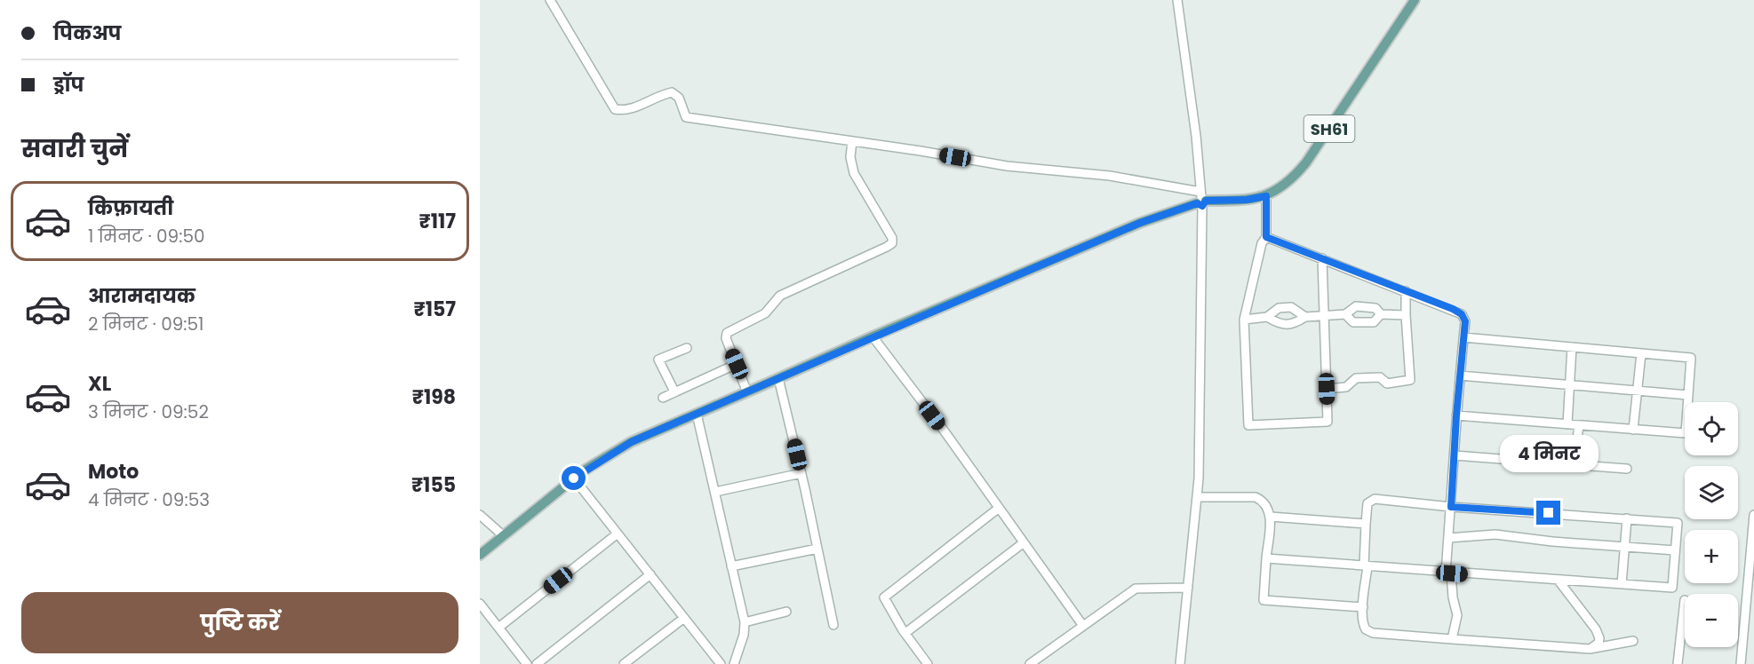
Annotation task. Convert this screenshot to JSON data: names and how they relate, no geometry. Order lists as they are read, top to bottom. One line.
{"streets":{"main road":["SH61"]},"page":{"banner":["पिकअप","ड्रॉप"],"heading":"सवारी चुनें","list":[{"name":"किफ़ायती","note":"1 मिनट · 09:50","value":"₹117"},{"name":"आरामदायक","note":"2 मिनट · 09:51","value":"₹157"},{"name":"XL","note":"3 मिनट · 09:52","value":"₹198"},{"name":"Moto","note":"4 मिनट · 09:53","value":"₹155"}],"map_buttons":["+","−"],"bubble":"4 मिनट","buttons":"पुष्टि करें"}}
